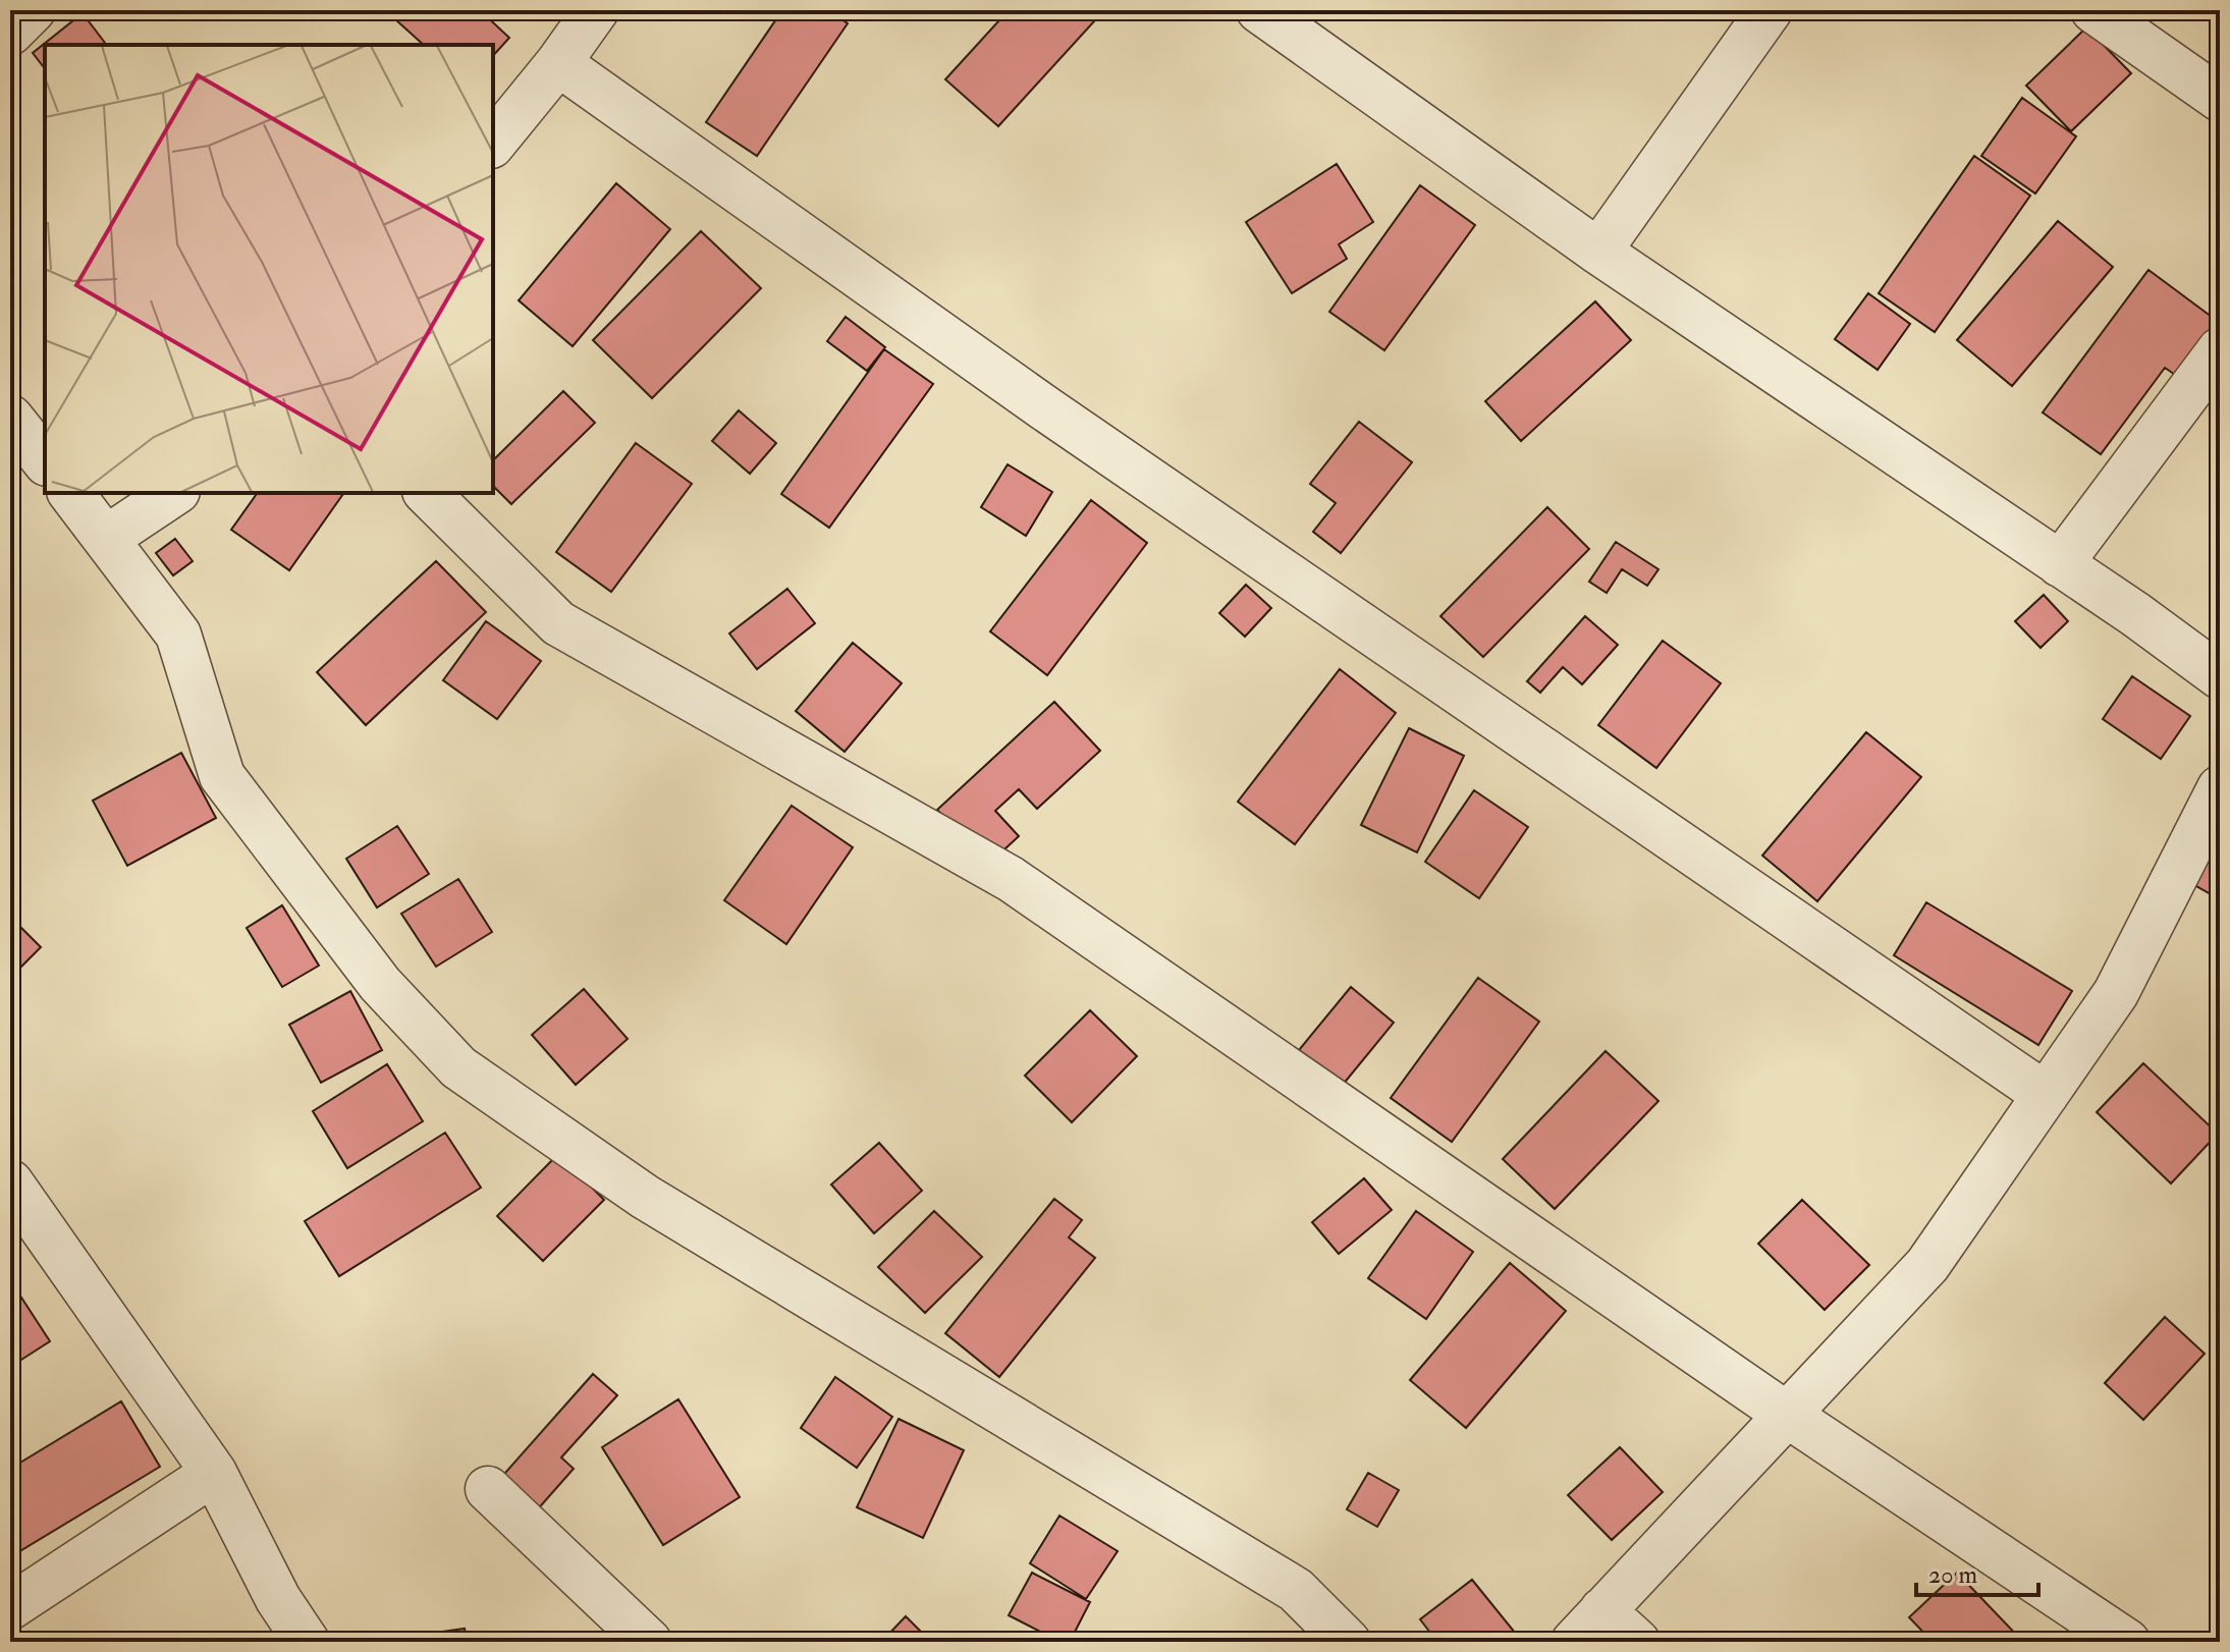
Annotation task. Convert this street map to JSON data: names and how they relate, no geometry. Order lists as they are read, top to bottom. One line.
{"scale_bar":"20 m"}
